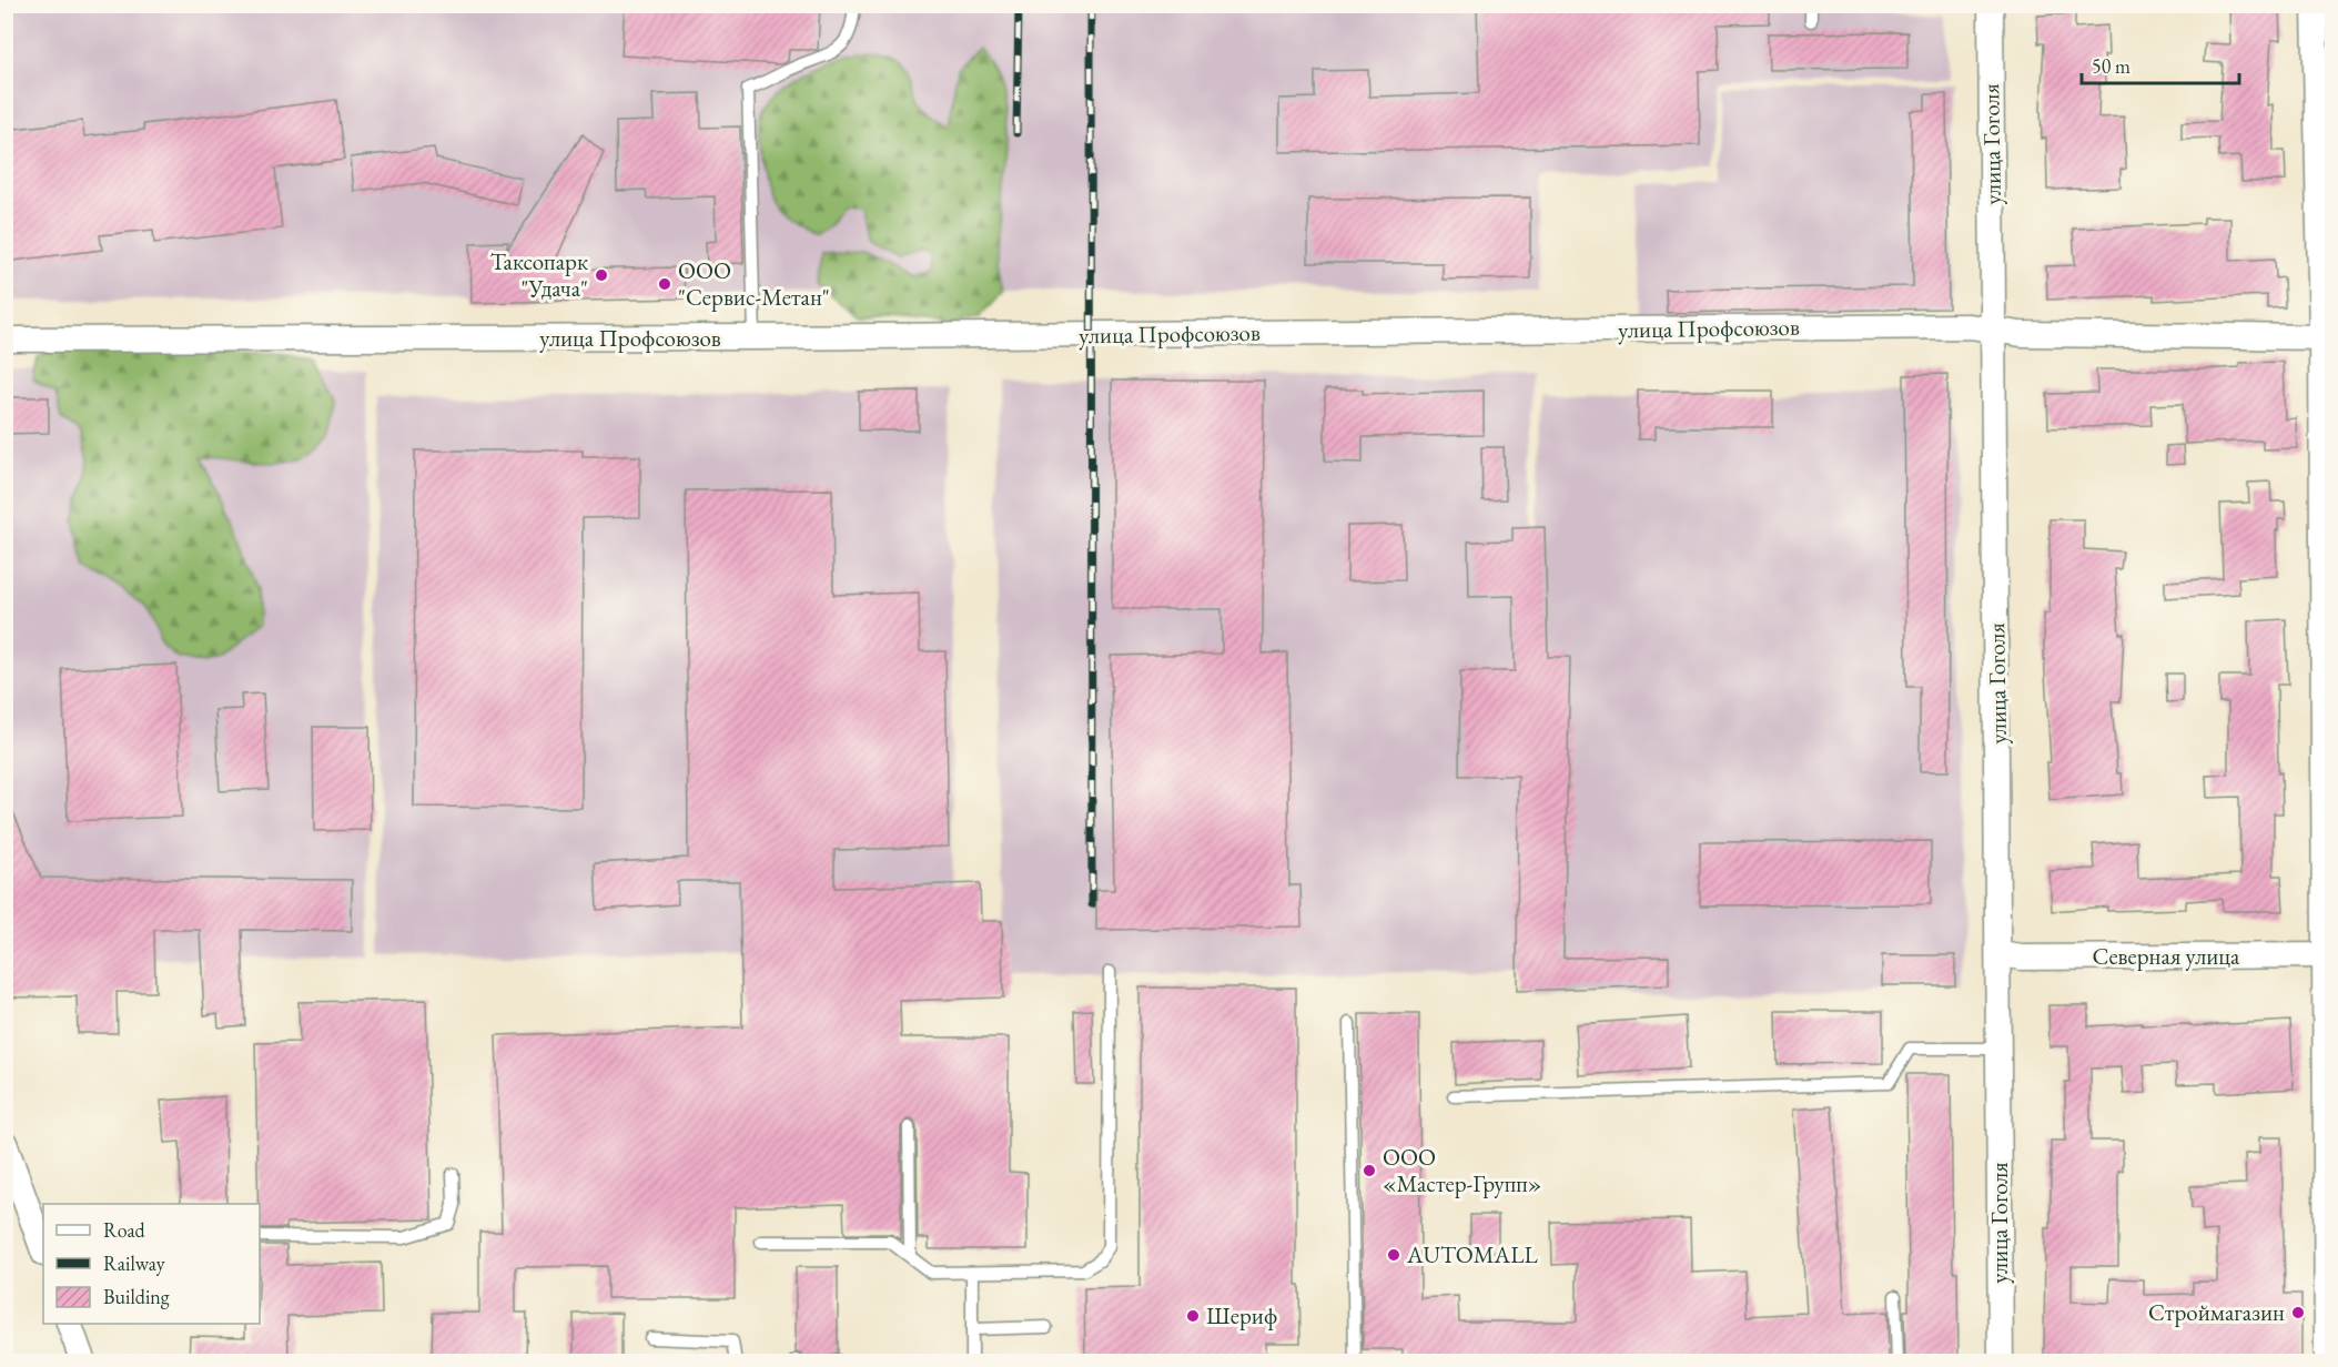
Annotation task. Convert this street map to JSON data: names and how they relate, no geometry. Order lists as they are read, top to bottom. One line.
{"streets":{"street":["улица Гоголя","улица Профсоюзов","Северная улица"]},"crossings":[["улица Гоголя","улица Профсоюзов"],["улица Гоголя","Северная улица"]],"places":["Таксопарк \"Удача\"","ООО \"Сервис-Метан\"","ООО «Мастер-Групп»","AUTOMALL","Строймагазин","Шериф"],"legend":["Road","Railway","Building"],"scale_bar":"50 m"}
